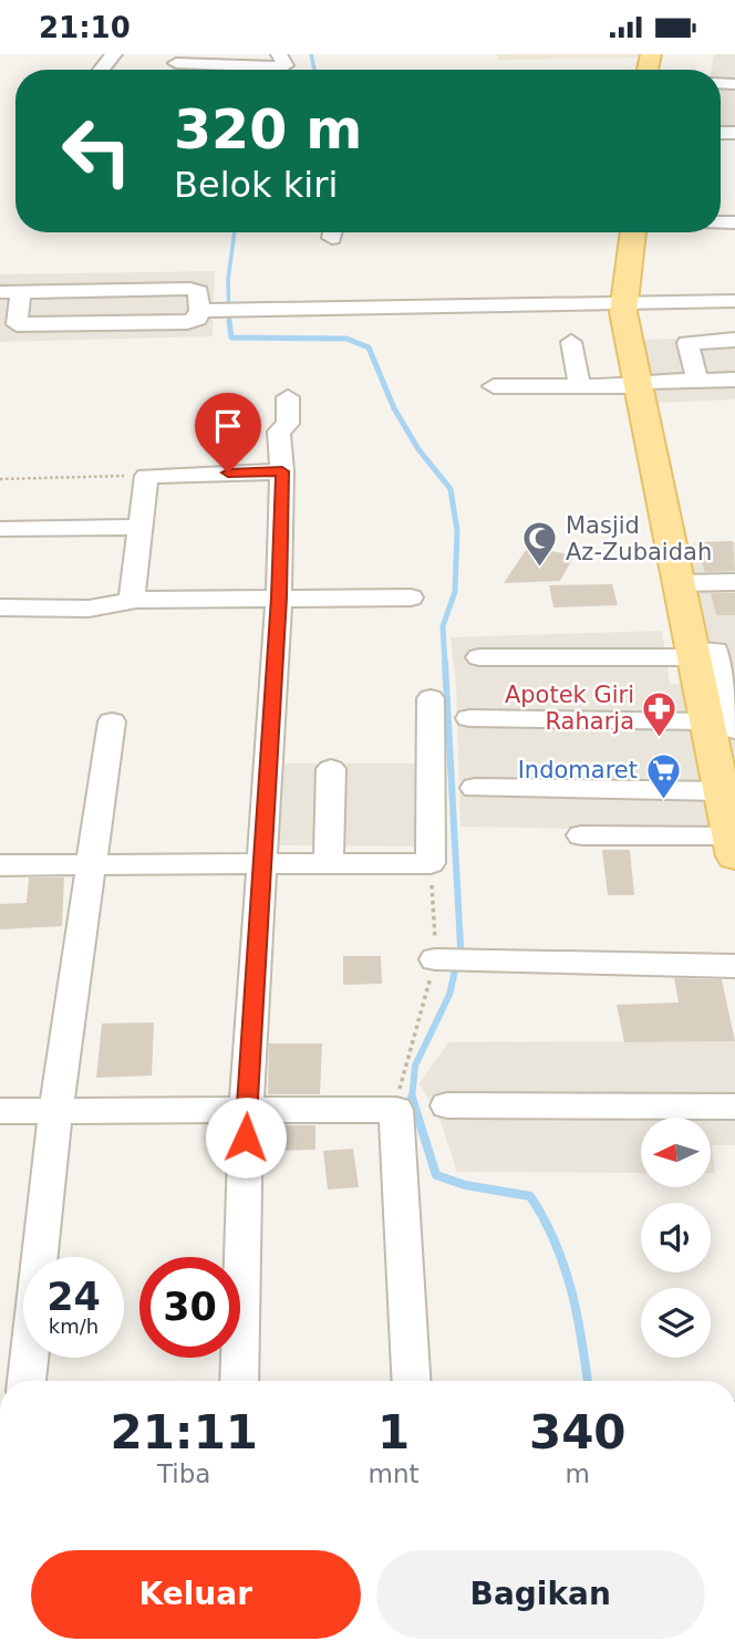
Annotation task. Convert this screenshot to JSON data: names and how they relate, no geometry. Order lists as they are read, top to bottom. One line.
{"places":{"mosque":["Masjid Az-Zubaidah"],"pharmacy":["Apotek Giri Raharja"],"supermarket":["Indomaret"]},"north":"left","page":{"status":"21:10","turn":["320 m","Belok kiri"],"speed":"24 km/h","limit":"30","eta":["21:11","Tiba","1","mnt","340","m"],"buttons":["Keluar","Bagikan"]}}
